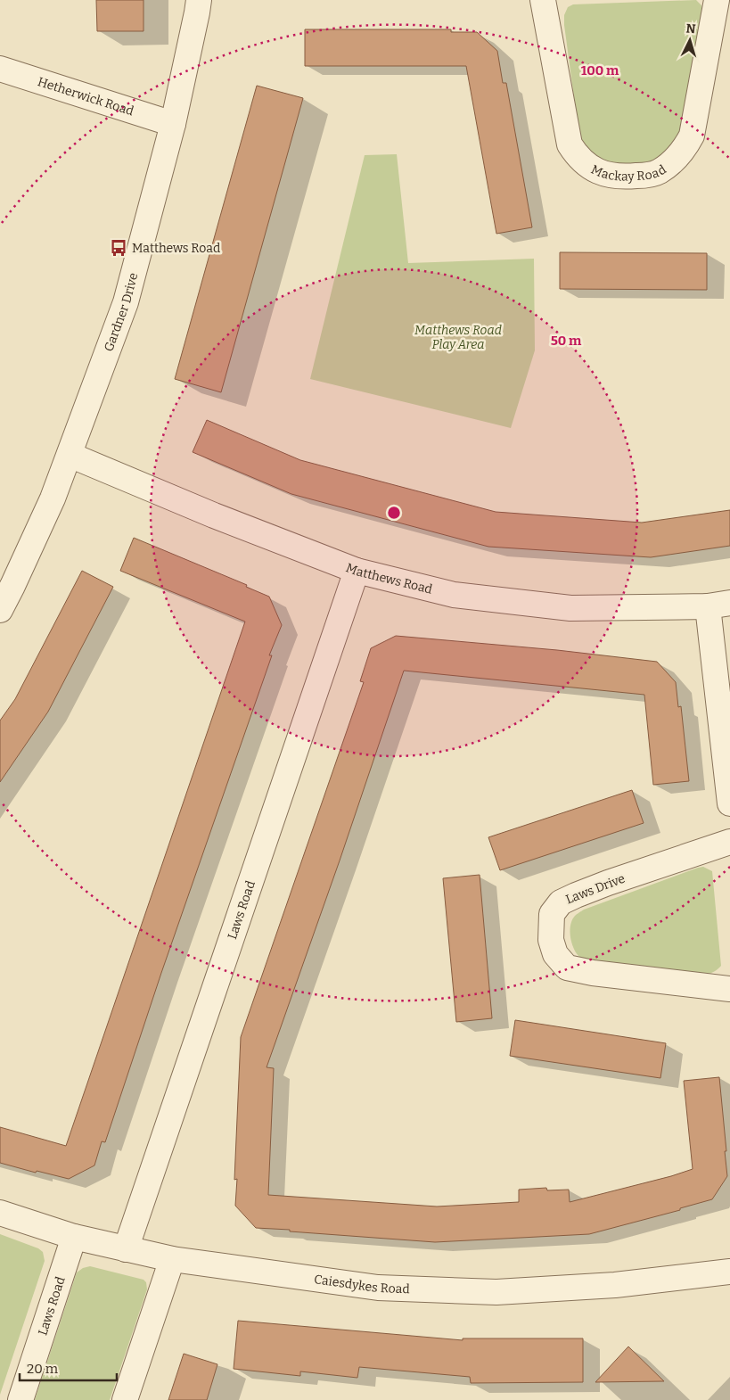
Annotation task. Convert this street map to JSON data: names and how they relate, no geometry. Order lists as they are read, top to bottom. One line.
{"streets":{"street":["Hetherwick Road","Mackay Road","Gardner Drive","Matthews Road","Laws Drive","Laws Road","Caiesdykes Road"]},"crossings":[["Hetherwick Road","Gardner Drive"],["Gardner Drive","Matthews Road"],["Matthews Road","Laws Road"],["Laws Road","Caiesdykes Road"]],"parks":["Matthews Road Play Area"],"places":{"bus stop":["Matthews Road"]},"scale_bar":"20 m","north":"top","rings":["100 m","50 m"]}
